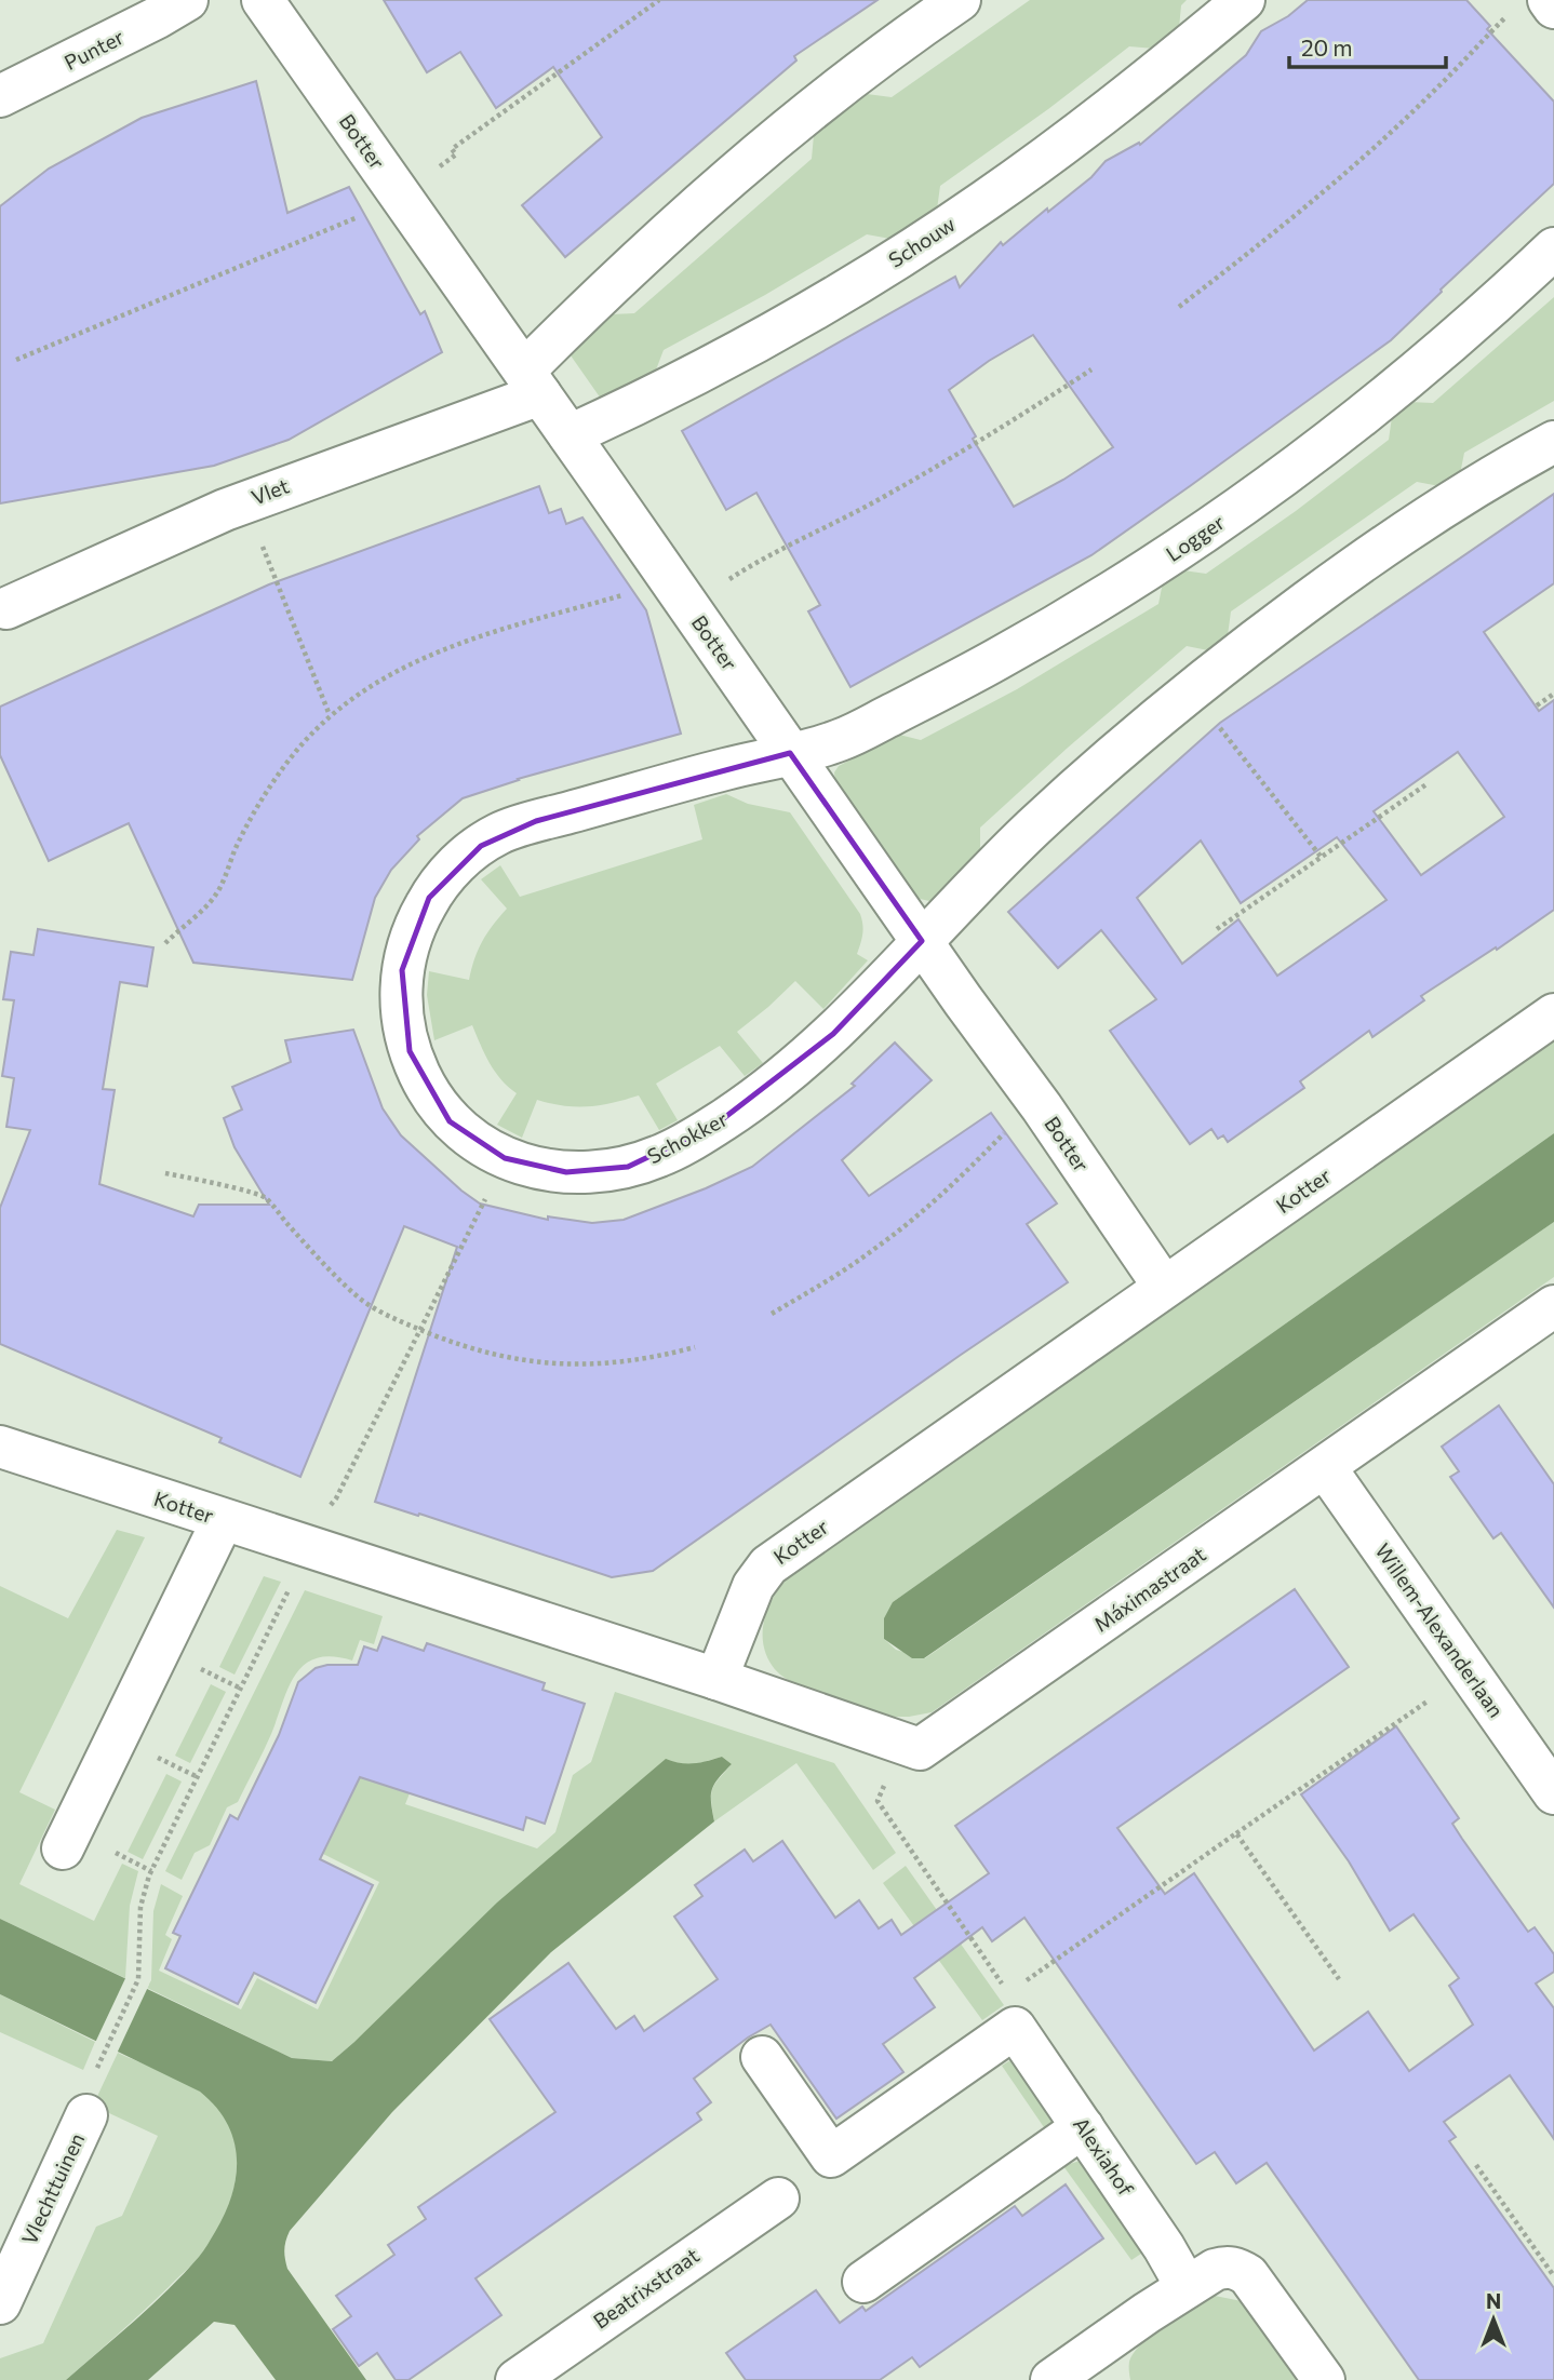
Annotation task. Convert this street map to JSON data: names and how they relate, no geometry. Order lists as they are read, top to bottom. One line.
{"streets":{"street":["Punter","Botter","Schouw","Vlet","Logger","Schokker","Kotter","Máximastraat","Willem-Alexanderlaan","Alexiahof","Vlechttuinen","Beatrixstraat"]},"crossings":[["Botter","Schouw"],["Botter","Vlet"],["Botter","Logger"],["Botter","Schokker"],["Botter","Kotter"],["Logger","Schokker"],["Máximastraat","Willem-Alexanderlaan"]],"scale_bar":"20 m","north":"top"}
